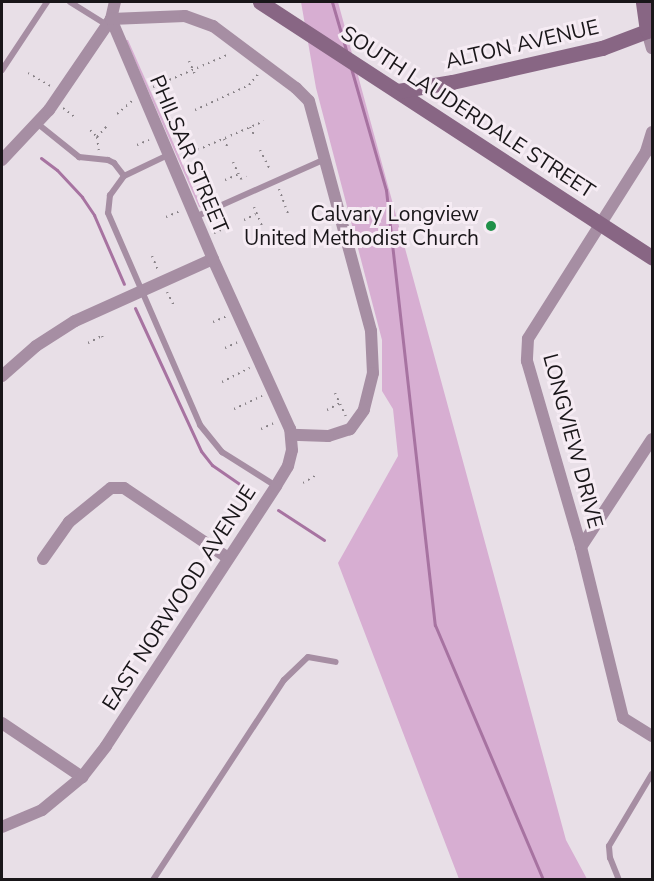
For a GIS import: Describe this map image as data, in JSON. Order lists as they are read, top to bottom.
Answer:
{
  "streets": {
    "street": [
      "ALTON AVENUE",
      "SOUTH LAUDERDALE STREET",
      "PHILSAR STREET",
      "LONGVIEW DRIVE",
      "EAST NORWOOD AVENUE"
    ]
  },
  "crossings": [
    ["ALTON AVENUE", "SOUTH LAUDERDALE STREET"],
    ["SOUTH LAUDERDALE STREET", "LONGVIEW DRIVE"],
    ["PHILSAR STREET", "EAST NORWOOD AVENUE"]
  ],
  "places": ["Calvary Longview United Methodist Church"]
}
